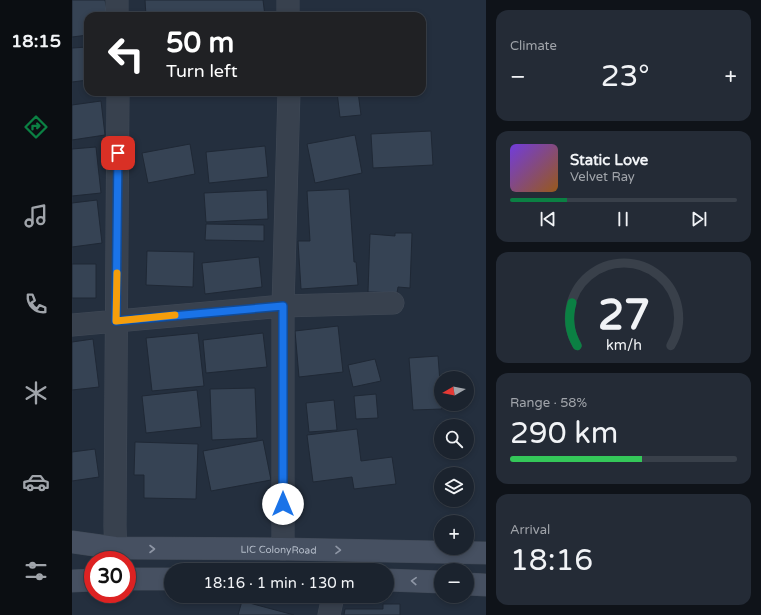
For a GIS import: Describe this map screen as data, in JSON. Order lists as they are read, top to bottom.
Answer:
{
  "streets": {
    "main road": ["LIC ColonyRoad"]
  },
  "one_way": ["LIC ColonyRoad"],
  "north": "left",
  "page": {
    "tabs": "18:15",
    "tile": [
      "Climate",
      ["Range · 58%", "290 km"],
      ["Arrival", "18:16"]
    ],
    "turn": ["50 m", "Turn left"],
    "heat": ["−", "23°", "+"],
    "song": ["Static Love", "Velvet Ray"],
    "map_buttons": ["+", "−"],
    "limit": "30",
    "trip": "18:16 · 1 min · 130 m",
    "gauge": ["27", "km/h"]
  }
}
